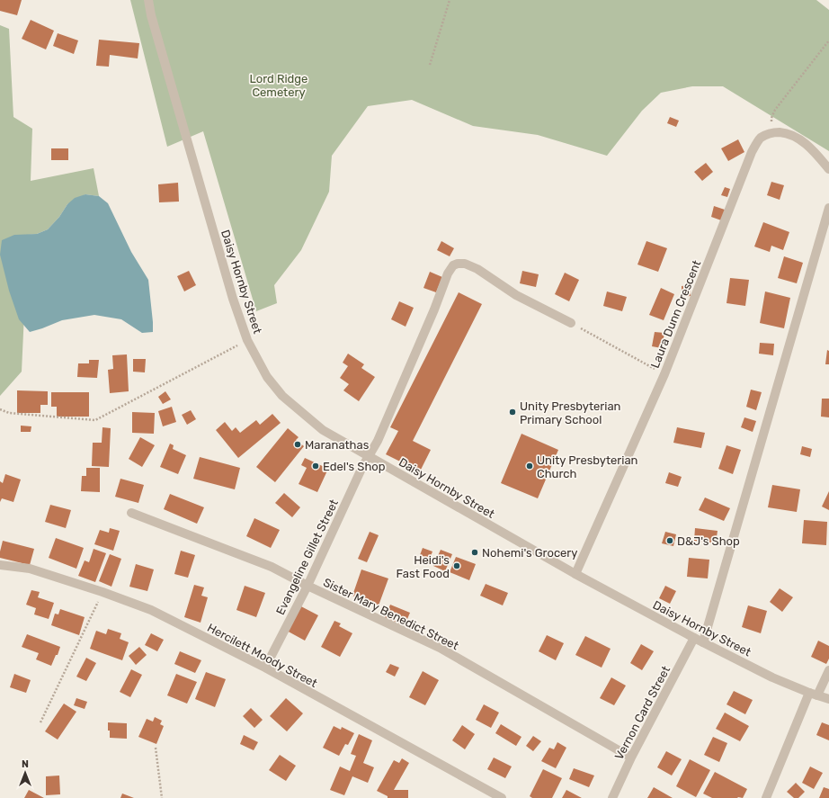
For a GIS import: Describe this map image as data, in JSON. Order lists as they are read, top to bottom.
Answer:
{
  "streets": {
    "street": [
      "Daisy Hornby Street",
      "Laura Dunn Crescent",
      "Evangeline Gillet Street",
      "Sister Mary Benedict Street",
      "Hercilett Moody Street",
      "Vernon Card Street"
    ]
  },
  "crossings": [
    ["Daisy Hornby Street", "Laura Dunn Crescent"],
    ["Daisy Hornby Street", "Evangeline Gillet Street"],
    ["Daisy Hornby Street", "Vernon Card Street"],
    ["Evangeline Gillet Street", "Sister Mary Benedict Street"],
    ["Evangeline Gillet Street", "Hercilett Moody Street"],
    ["Sister Mary Benedict Street", "Vernon Card Street"]
  ],
  "parks": ["Lord Ridge Cemetery"],
  "places": [
    "Unity Presbyterian Primary School",
    "Maranathas",
    "Edel's Shop",
    "Unity Presbyterian Church",
    "D&J's Shop",
    "Nohemi's Grocery",
    "Heidi's Fast Food"
  ],
  "north": "top"
}
